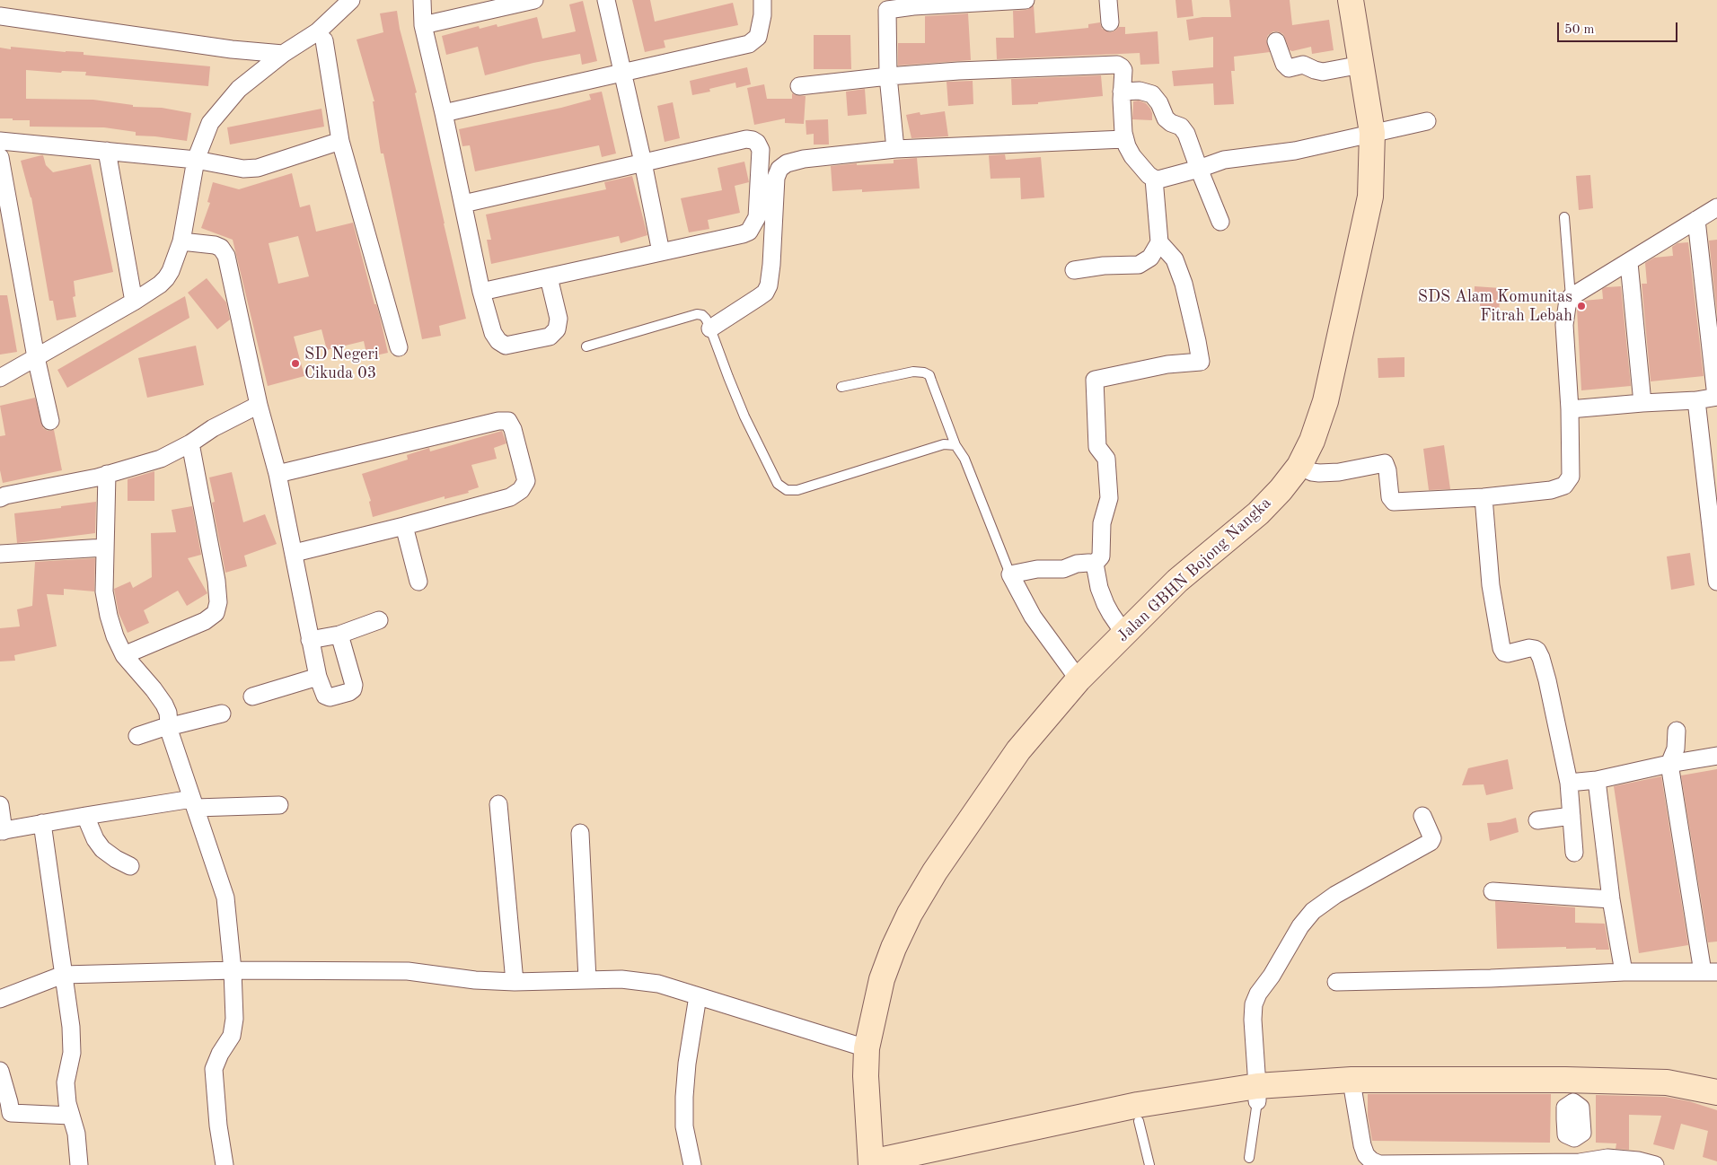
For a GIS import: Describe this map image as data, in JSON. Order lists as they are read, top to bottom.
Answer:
{
  "streets": {
    "street": ["Jalan GBHN Bojong Nangka"]
  },
  "places": ["SDS Alam Komunitas Fitrah Lebah", "SD Negeri Cikuda 03"],
  "scale_bar": "50 m"
}
